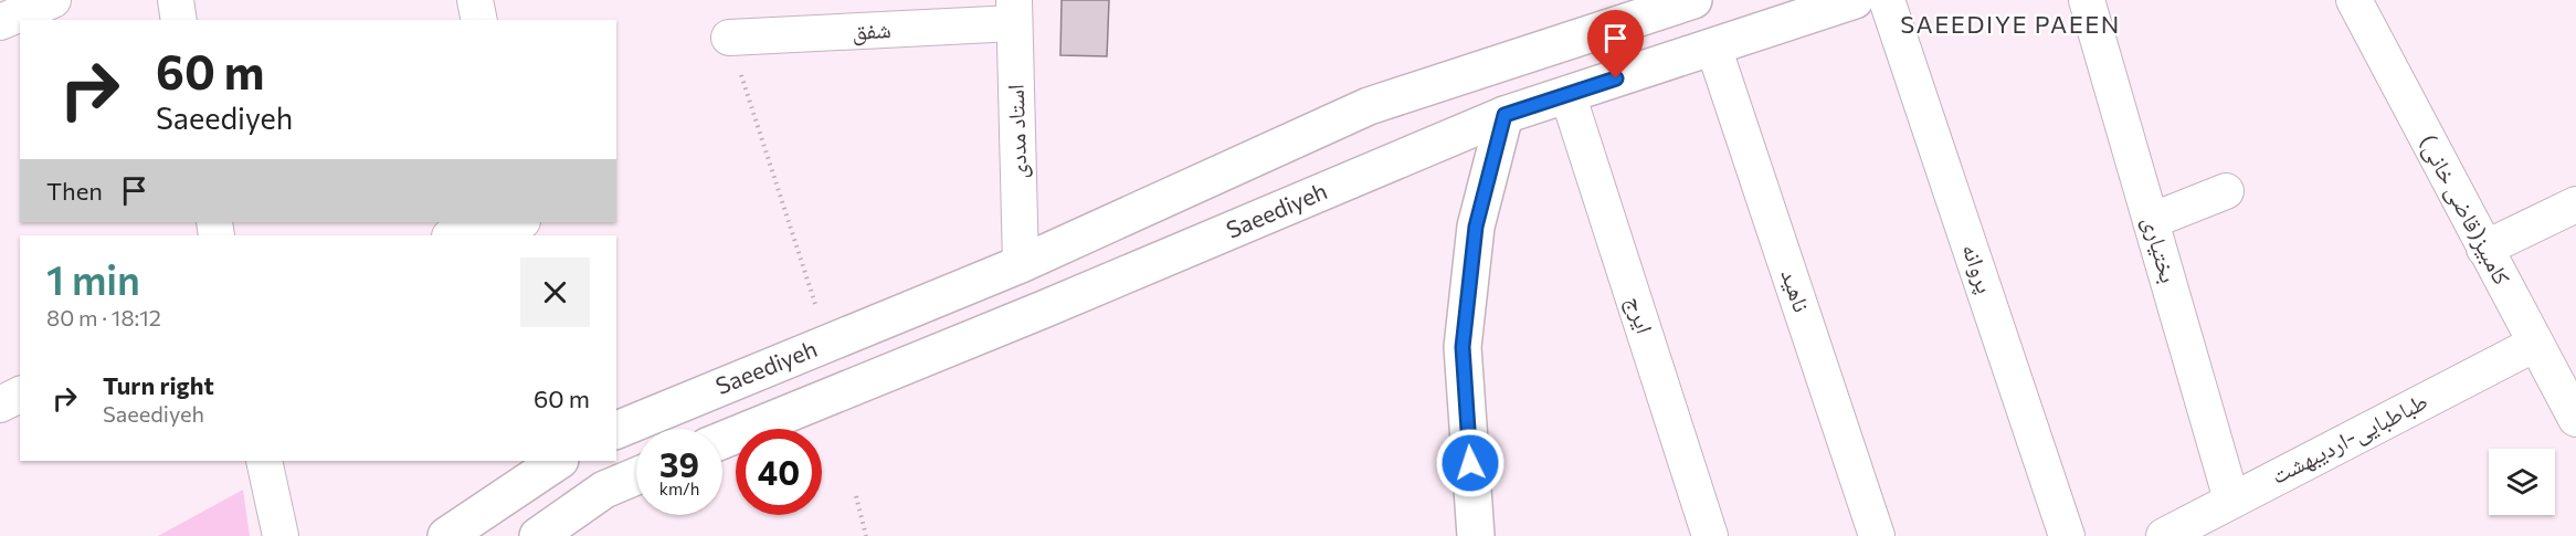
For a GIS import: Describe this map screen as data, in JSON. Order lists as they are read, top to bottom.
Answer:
{
  "streets": {
    "main road": ["Saeediyeh"],
    "street": [
      "شفق",
      "استاد مددی",
      "کامبیز(قاضی خانی)",
      "بختیاری",
      "پروانه",
      "ناهید",
      "ایرج",
      "طباطبایی-اردیبهشت"
    ]
  },
  "crossings": [
    ["شفق", "استاد مددی"],
    ["استاد مددی", "Saeediyeh"],
    ["کامبیز(قاضی خانی)", "طباطبایی-اردیبهشت"],
    ["Saeediyeh", "ناهید"],
    ["Saeediyeh", "ایرج"],
    ["بختیاری", "طباطبایی-اردیبهشت"]
  ],
  "districts": ["SAEEDIYE PAEEN"],
  "page": {
    "turn": ["60 m", "Saeediyeh"],
    "then": "Then",
    "heading": ["1 min", "80 m · 18:12"],
    "list": [
      {
        "name": "Turn right",
        "note": "Saeediyeh",
        "value": "60 m"
      }
    ],
    "speed": "39 km/h",
    "limit": "40"
  }
}
